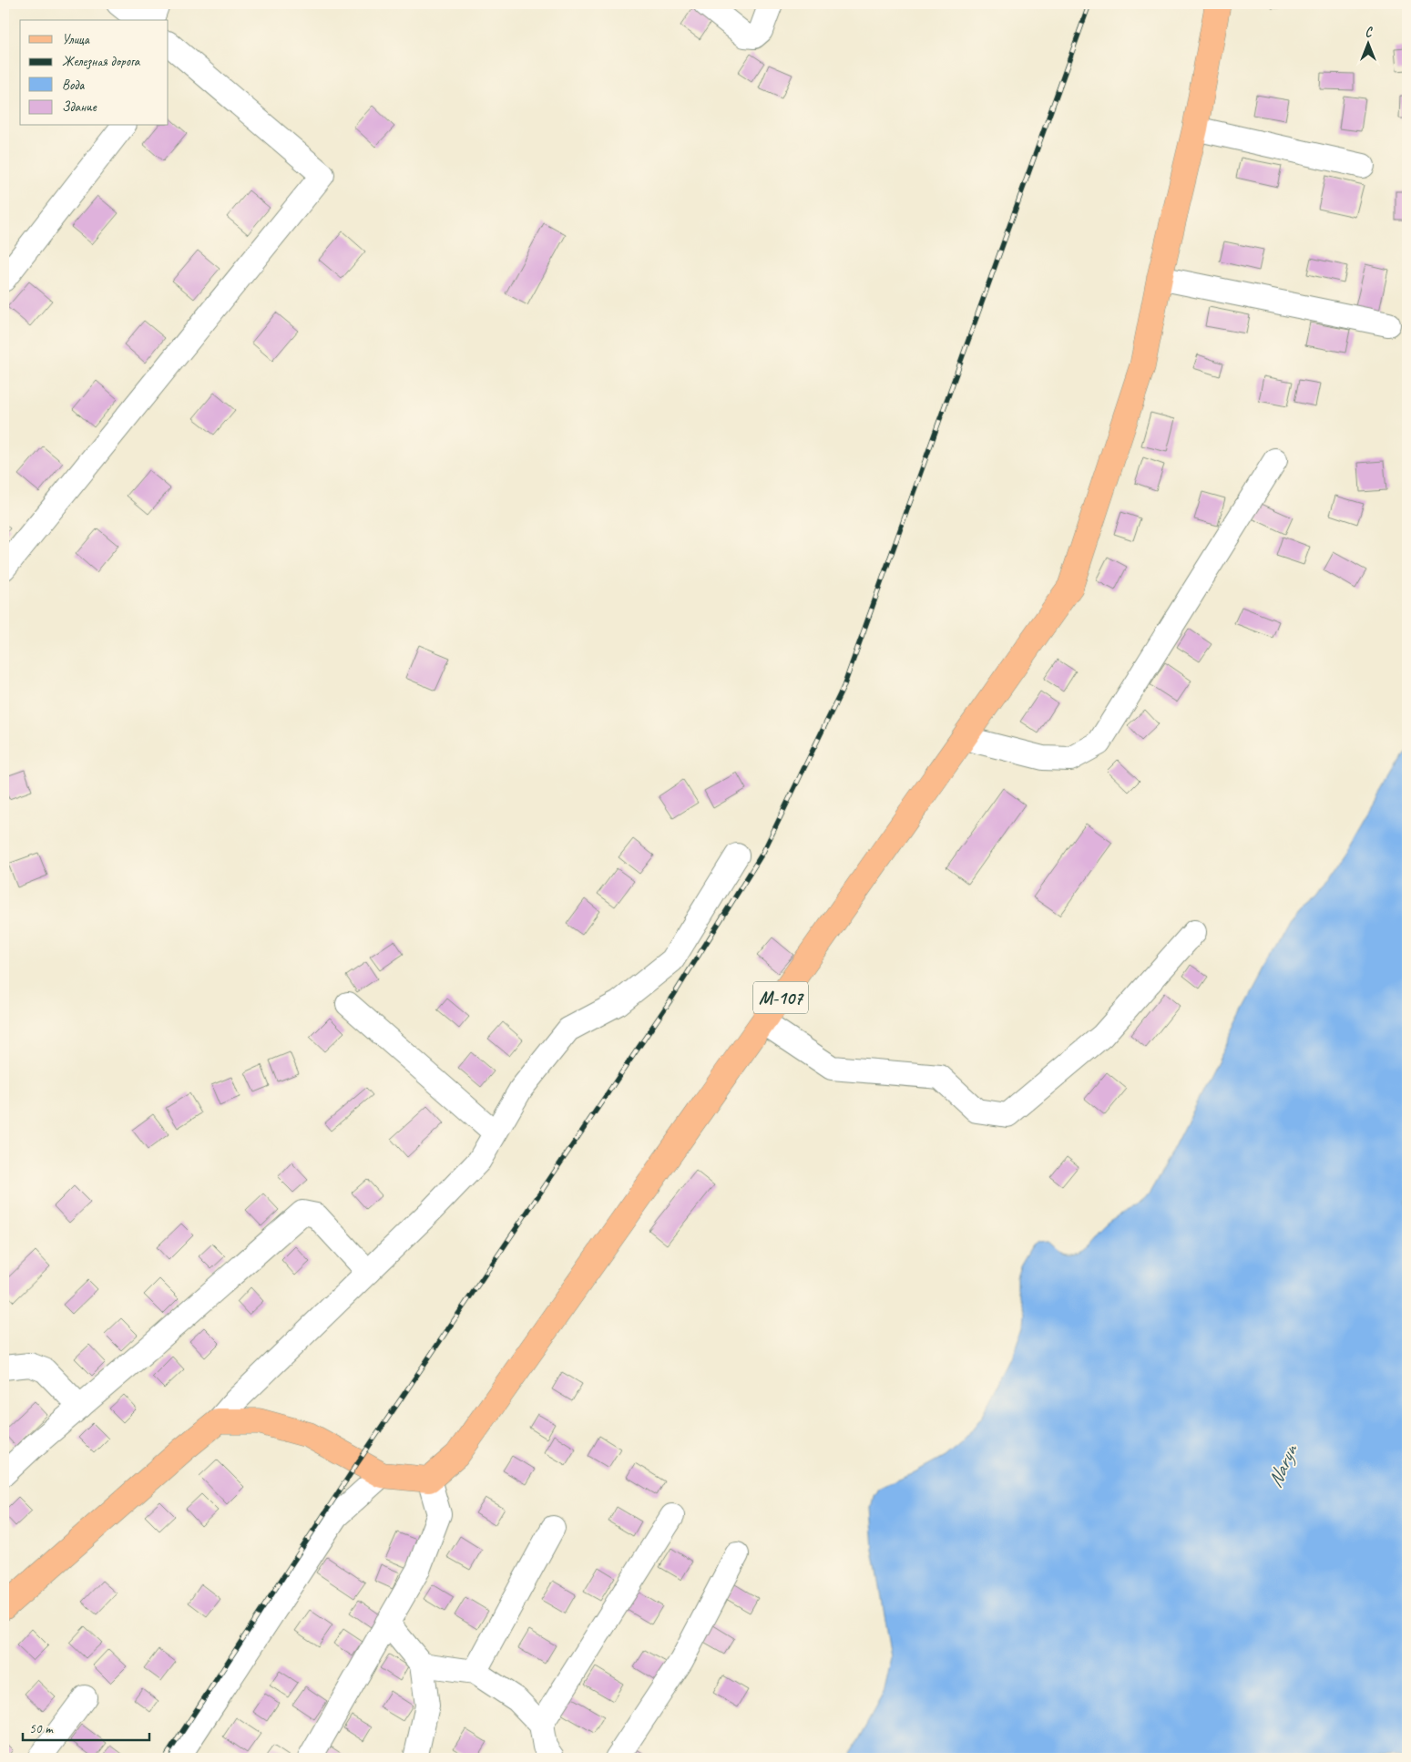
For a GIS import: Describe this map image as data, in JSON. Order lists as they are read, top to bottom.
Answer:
{
  "streets": {
    "main road": ["М-107"]
  },
  "water": ["Naryn"],
  "legend": [
    "Улица",
    "Железная дорога",
    "Вода",
    "Здание"
  ],
  "scale_bar": "50 m",
  "north": "top"
}
